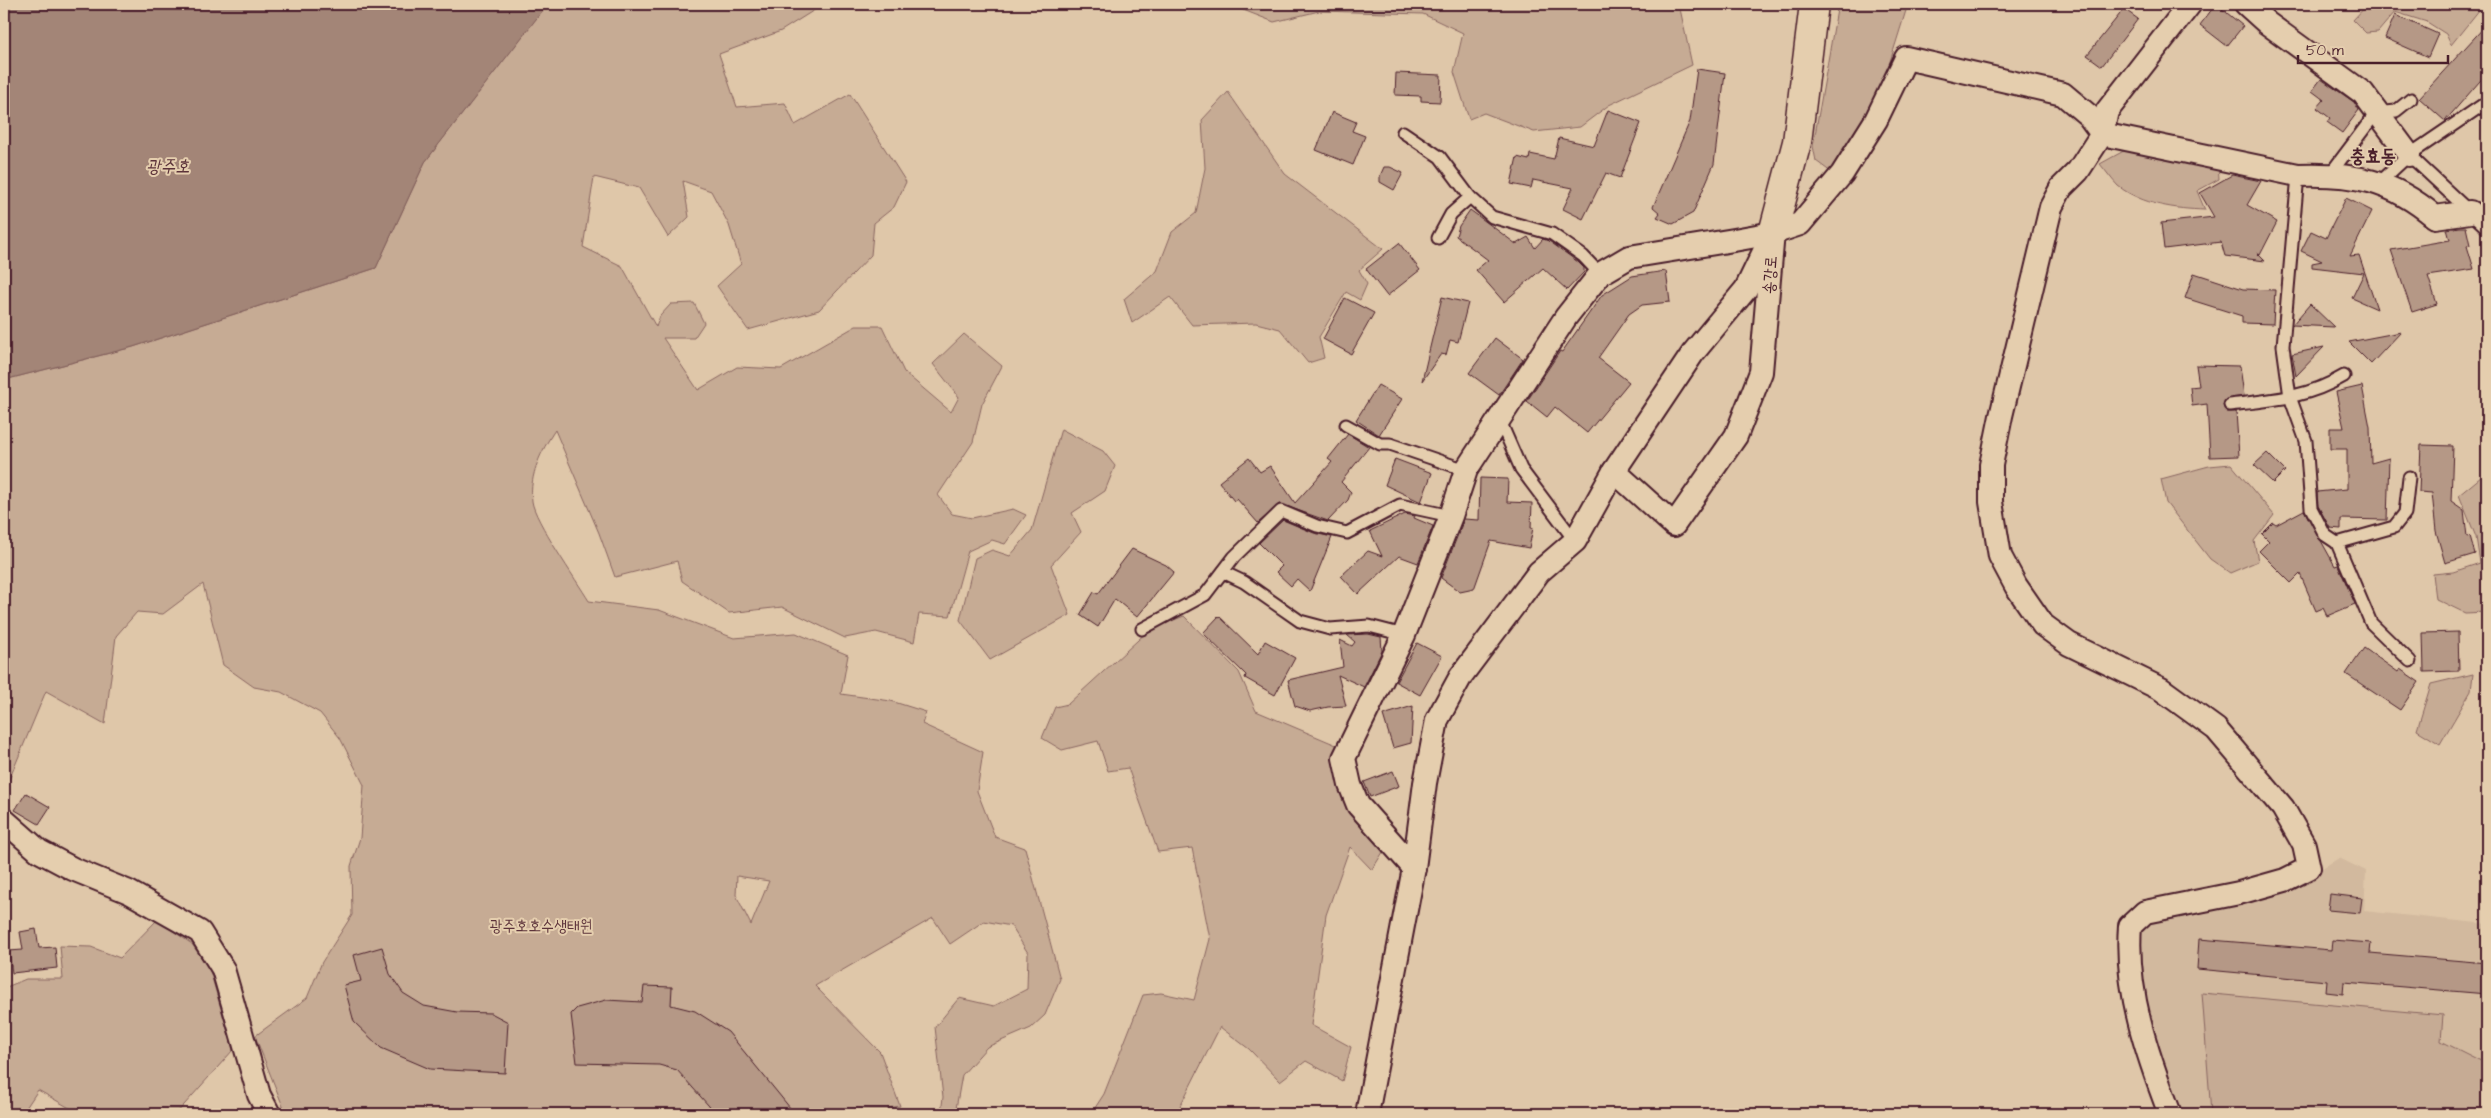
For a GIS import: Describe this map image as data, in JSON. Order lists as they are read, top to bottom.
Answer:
{
  "streets": {
    "main road": ["송강로"]
  },
  "districts": ["충효동"],
  "water": ["광주호"],
  "parks": ["광주호호수생태원"],
  "scale_bar": "50 m"
}
